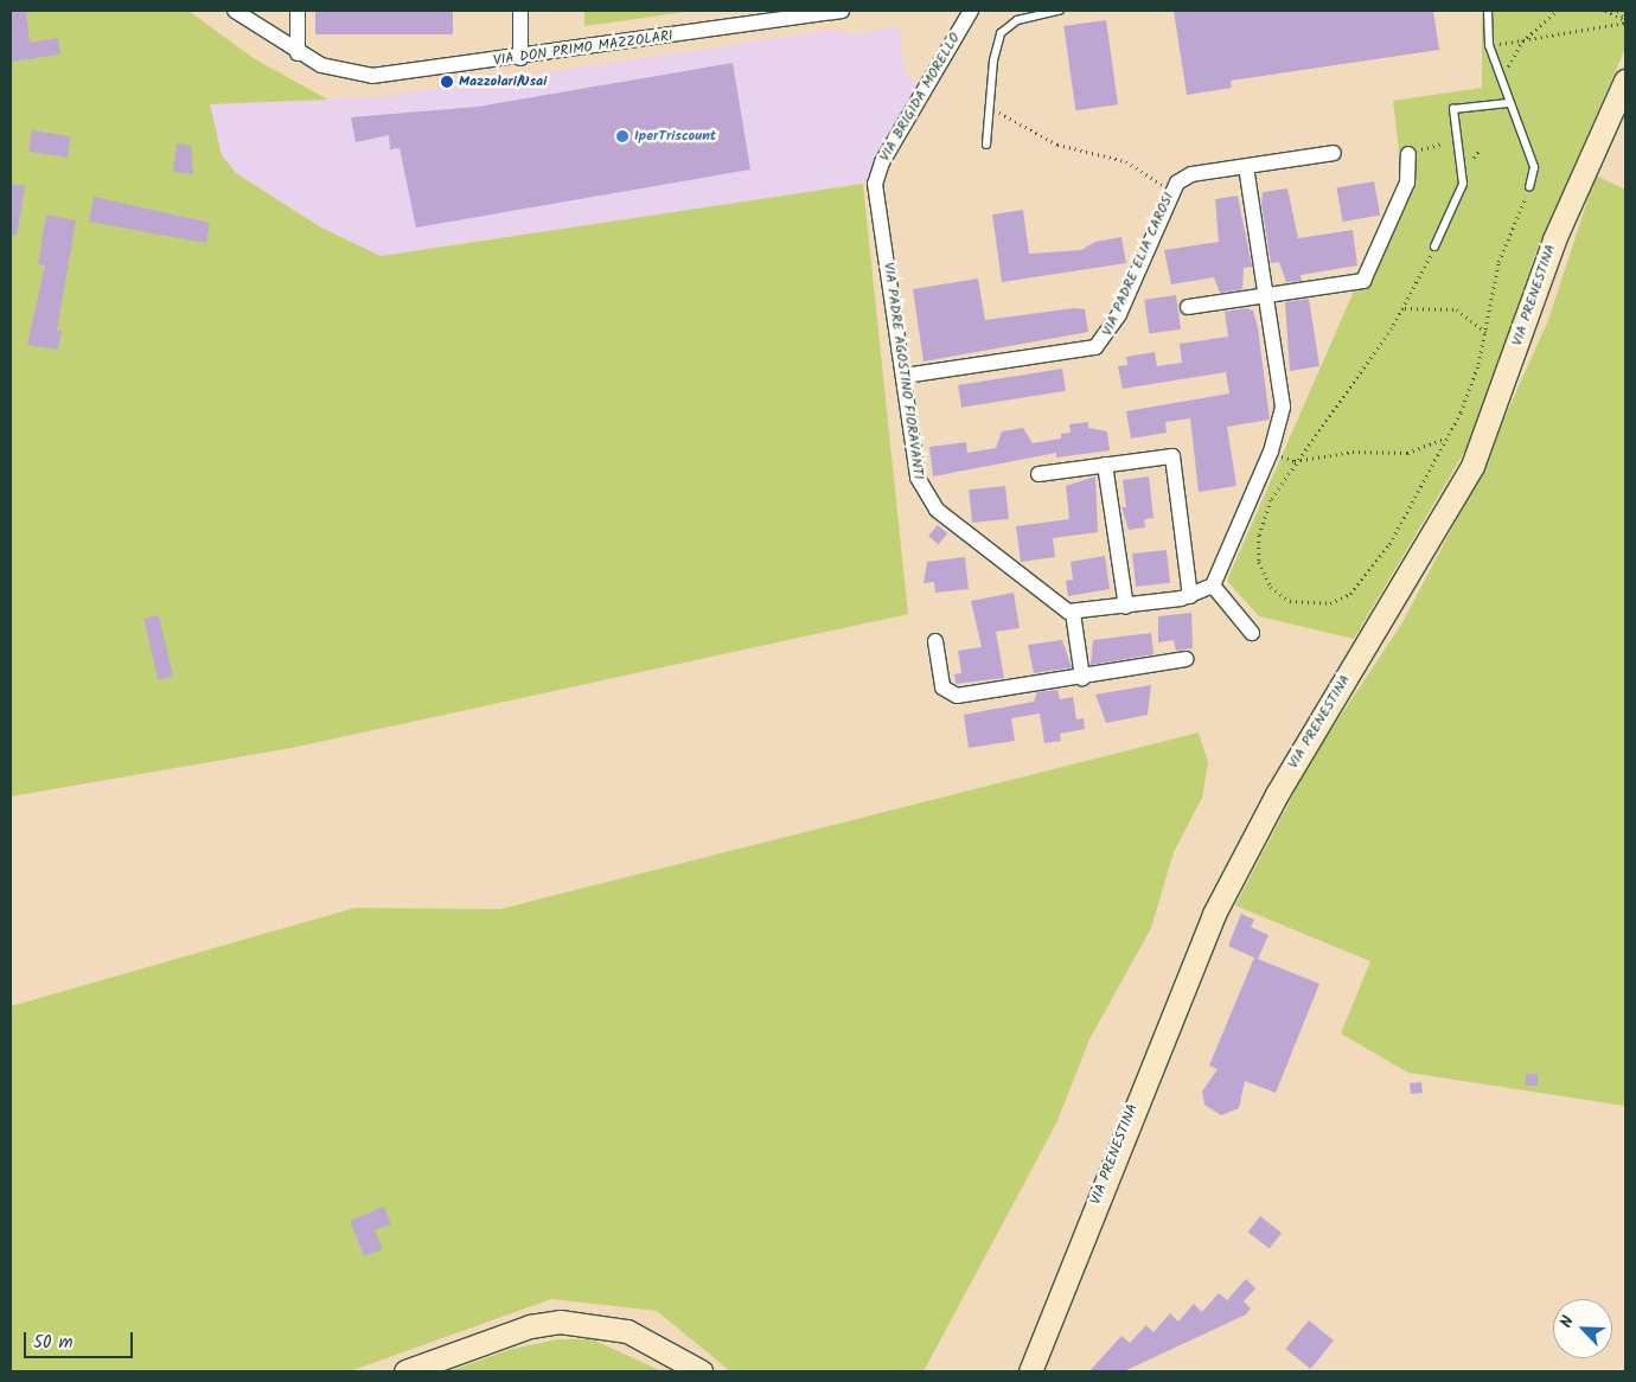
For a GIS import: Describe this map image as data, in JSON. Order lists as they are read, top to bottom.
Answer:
{
  "streets": {
    "main road": ["VIA PRENESTINA"],
    "street": [
      "VIA DON PRIMO MAZZOLARI",
      "VIA BRIGIDA MORELLO",
      "VIA PADRE ELIA CAROSI",
      "VIA PADRE AGOSTINO FIORAVANTI"
    ]
  },
  "crossings": [
    ["VIA BRIGIDA MORELLO", "VIA PADRE AGOSTINO FIORAVANTI"],
    ["VIA PADRE ELIA CAROSI", "VIA PADRE AGOSTINO FIORAVANTI"]
  ],
  "places": ["Mazzolari/Usai", "IperTriscount"],
  "scale_bar": "50 m",
  "north": "top left"
}
